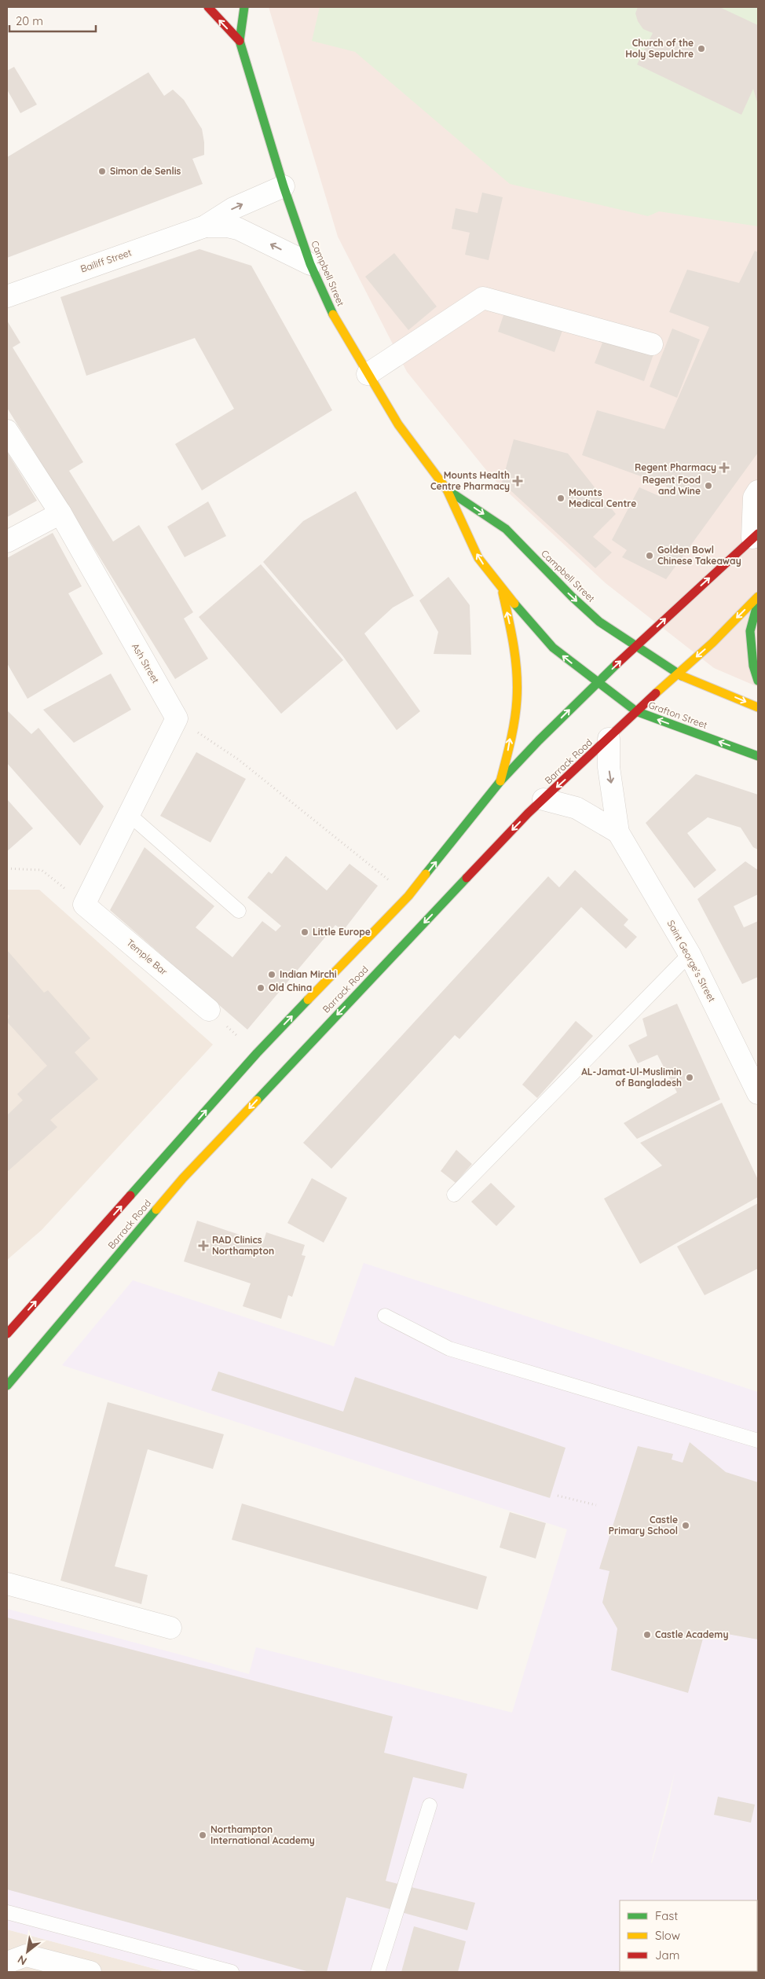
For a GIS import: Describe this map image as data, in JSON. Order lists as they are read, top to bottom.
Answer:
{
  "streets": {
    "main road": ["Campbell Street", "Grafton Street", "Barrack Road"],
    "street": [
      "Bailiff Street",
      "Ash Street",
      "Temple Bar",
      "Saint George's Street"
    ]
  },
  "crossings": [
    ["Bailiff Street", "Campbell Street"],
    ["Campbell Street", "Grafton Street"],
    ["Campbell Street", "Barrack Road"],
    ["Grafton Street", "Barrack Road"],
    ["Barrack Road", "Saint George's Street"]
  ],
  "places": {
    "other": [
      "Church of the Holy Sepulchre",
      "Simon de Senlis",
      "Regent Food and Wine",
      "Mounts Medical Centre",
      "Golden Bowl Chinese Takeaway",
      "Little Europe",
      "Indian Mirchi",
      "Old China",
      "AL-Jamat-Ul-Muslimin of Bangladesh",
      "Castle Primary School",
      "Castle Academy",
      "Northampton International Academy"
    ],
    "health": ["Regent Pharmacy", "Mounts Health Centre Pharmacy", "RAD Clinics Northampton"]
  },
  "legend": ["Fast", "Slow", "Jam"],
  "scale_bar": "20 m",
  "north": "bottom left"
}
